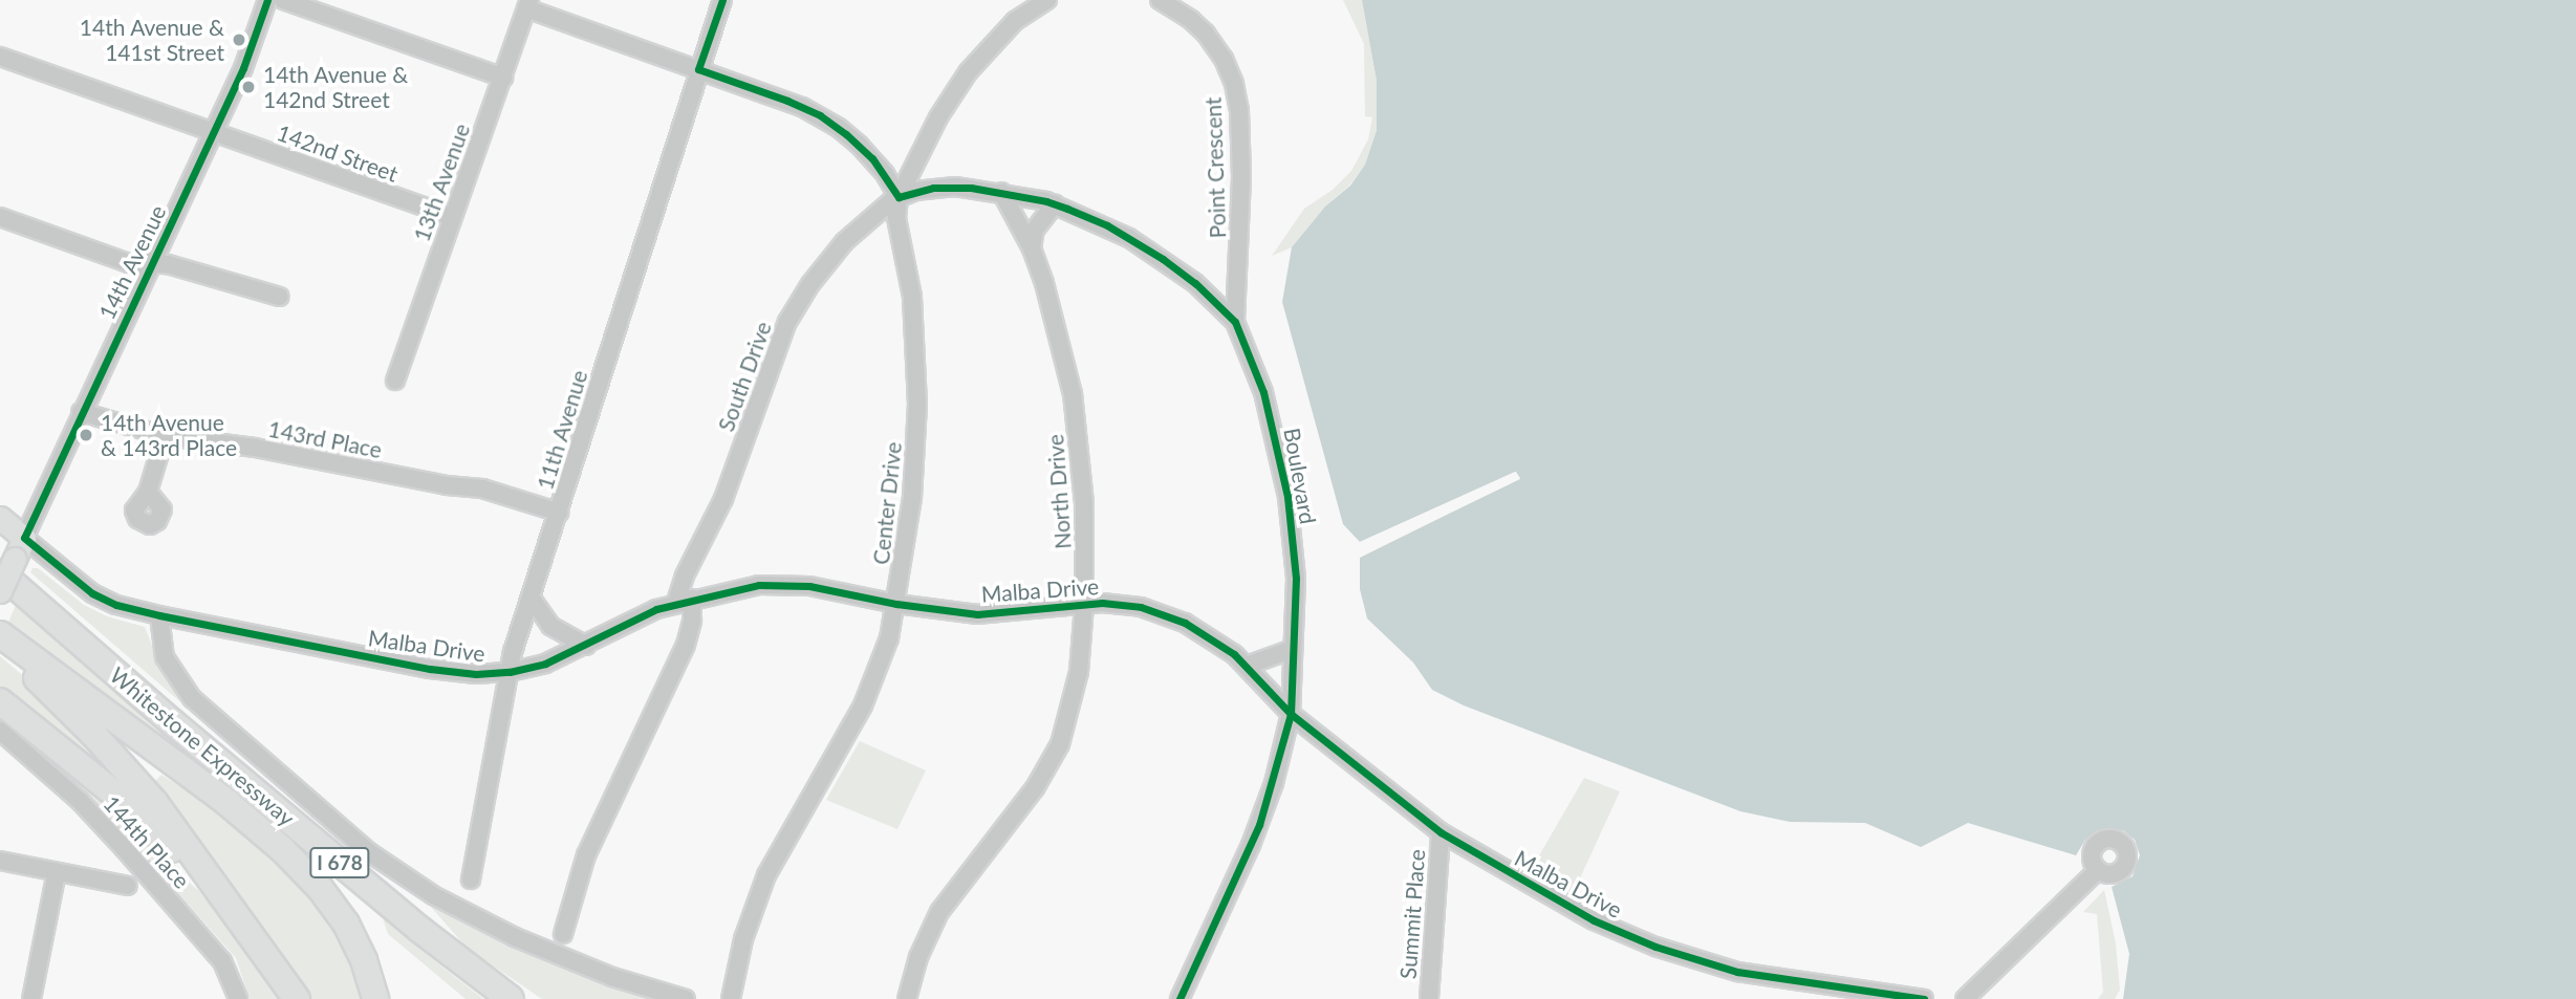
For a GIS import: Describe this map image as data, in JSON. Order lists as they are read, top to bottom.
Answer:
{
  "streets": {
    "highway": ["Whitestone Expressway", "I 678"],
    "main road": ["14th Avenue"],
    "street": [
      "142nd Street",
      "Point Crescent",
      "13th Avenue",
      "South Drive",
      "11th Avenue",
      "143rd Place",
      "Boulevard",
      "North Drive",
      "Center Drive",
      "Malba Drive",
      "144th Place",
      "Summit Place"
    ]
  },
  "crossings": [
    ["142nd Street", "13th Avenue"],
    ["142nd Street", "14th Avenue"],
    ["Point Crescent", "Boulevard"],
    ["14th Avenue", "143rd Place"],
    ["14th Avenue", "Malba Drive"],
    ["14th Avenue", "Whitestone Expressway"],
    ["South Drive", "Boulevard"],
    ["South Drive", "Center Drive"],
    ["South Drive", "Malba Drive"],
    ["11th Avenue", "143rd Place"],
    ["11th Avenue", "Malba Drive"],
    ["Boulevard", "North Drive"],
    ["Boulevard", "Center Drive"],
    ["Boulevard", "Malba Drive"],
    ["North Drive", "Malba Drive"],
    ["Center Drive", "Malba Drive"],
    ["Malba Drive", "Summit Place"]
  ],
  "places": ["14th Avenue & 141st Street", "14th Avenue & 142nd Street", "14th Avenue & 143rd Place"]
}
